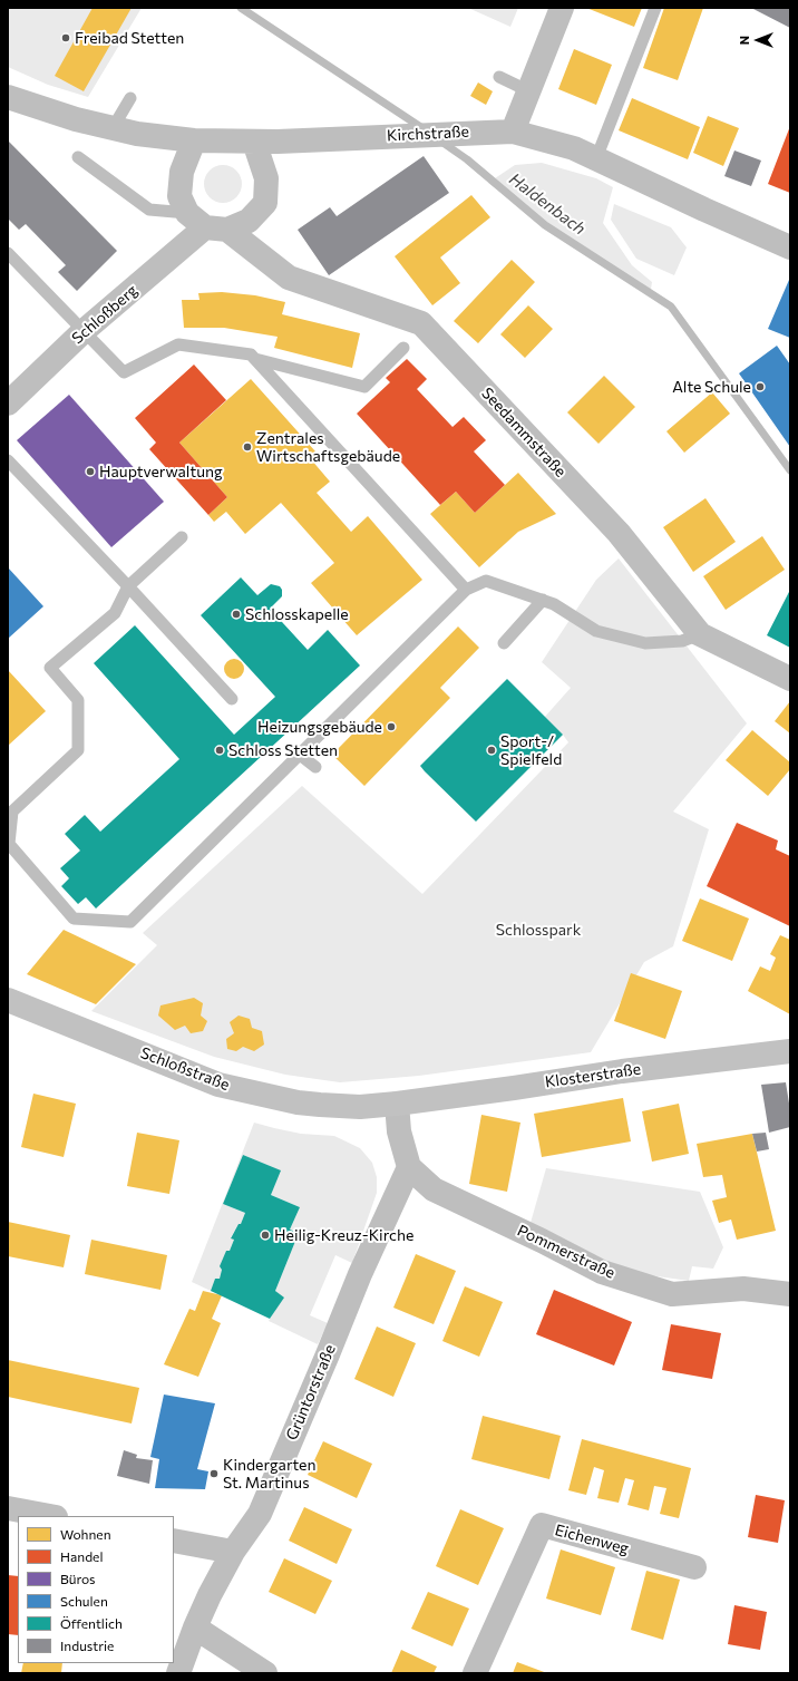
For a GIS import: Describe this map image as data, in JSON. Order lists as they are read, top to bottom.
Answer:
{
  "streets": {
    "main road": ["Schloßstraße", "Klosterstraße"],
    "street": [
      "Kirchstraße",
      "Schloßberg",
      "Seedammstraße",
      "Pommerstraße",
      "Grüntorstraße",
      "Eichenweg"
    ]
  },
  "crossings": [
    ["Kirchstraße", "Schloßberg"],
    ["Kirchstraße", "Seedammstraße"],
    ["Schloßberg", "Seedammstraße"],
    ["Schloßstraße", "Klosterstraße"],
    ["Pommerstraße", "Grüntorstraße"]
  ],
  "water": ["Haldenbach"],
  "parks": ["Schlosspark"],
  "places": [
    "Freibad Stetten",
    "Alte Schule",
    "Zentrales Wirtschaftsgebäude",
    "Hauptverwaltung",
    "Schlosskapelle",
    "Heizungsgebäude",
    "Schloss Stetten",
    "Sport-/ Spielfeld",
    "Heilig-Kreuz-Kirche",
    "Kindergarten St. Martinus"
  ],
  "legend": [
    "Wohnen",
    "Handel",
    "Büros",
    "Schulen",
    "Öffentlich",
    "Industrie"
  ],
  "north": "left"
}
